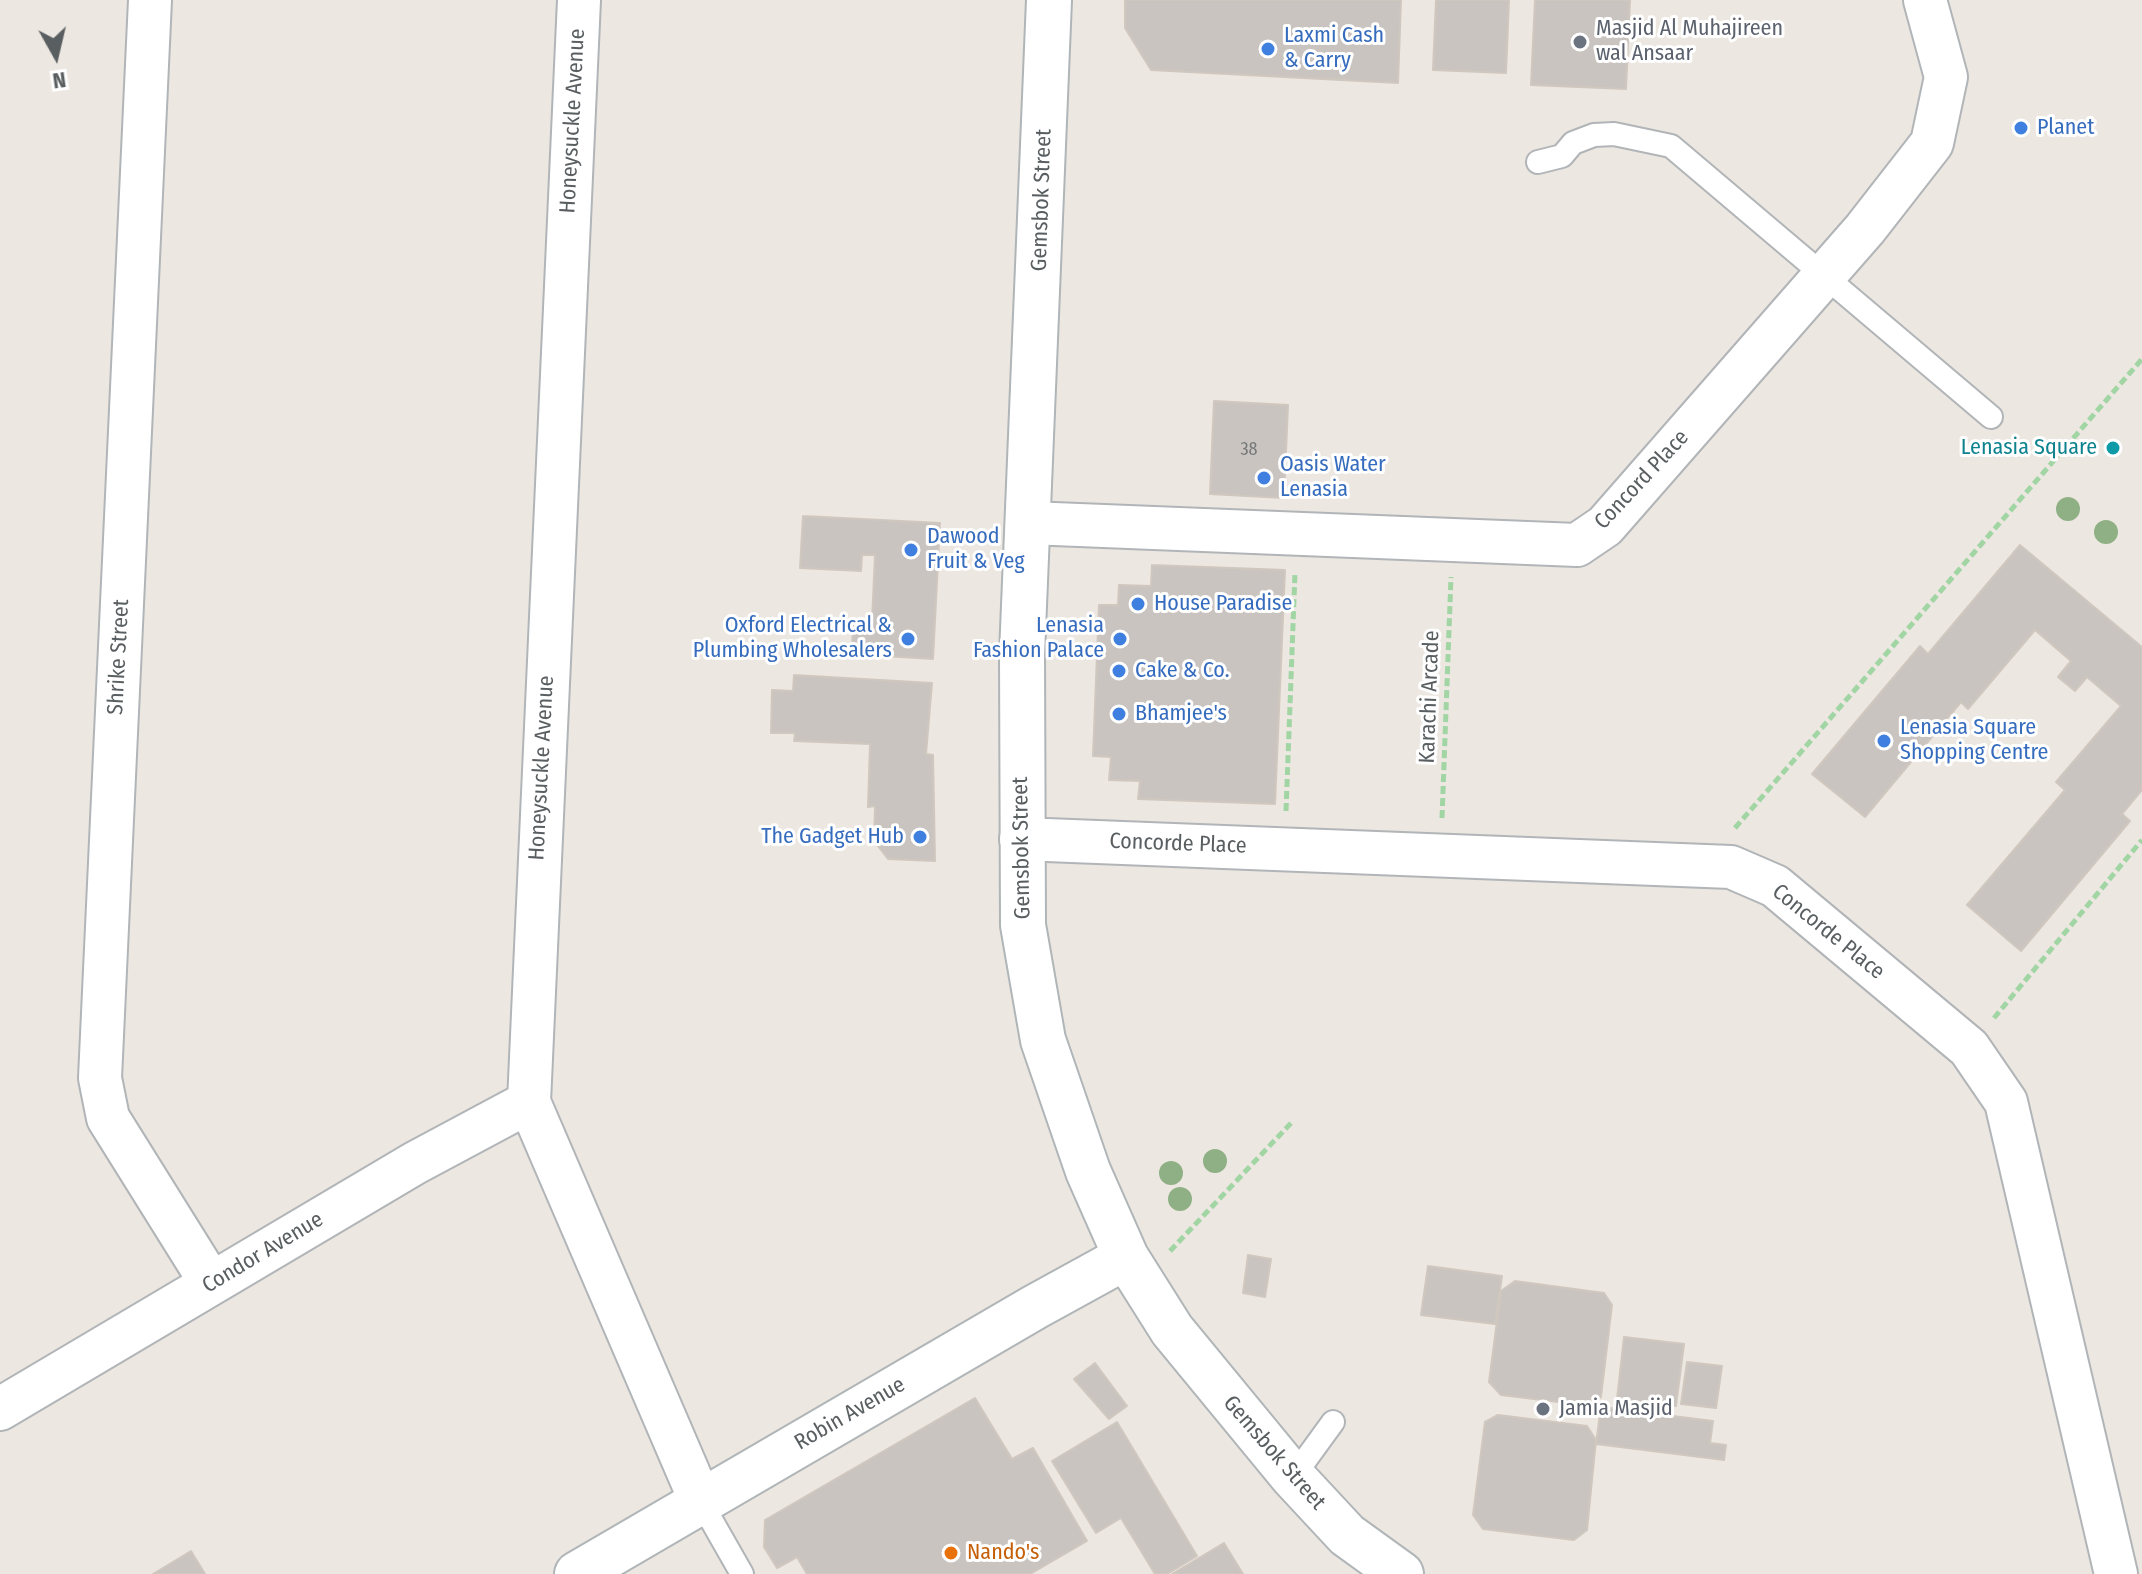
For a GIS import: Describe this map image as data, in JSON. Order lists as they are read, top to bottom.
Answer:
{
  "streets": {
    "street": [
      "Honeysuckle Avenue",
      "Gemsbok Street",
      "Concord Place",
      "Shrike Street",
      "Concorde Place",
      "Condor Avenue",
      "Robin Avenue"
    ],
    "path": ["Karachi Arcade"]
  },
  "crossings": [
    ["Honeysuckle Avenue", "Condor Avenue"],
    ["Honeysuckle Avenue", "Robin Avenue"],
    ["Gemsbok Street", "Concord Place"],
    ["Gemsbok Street", "Concorde Place"],
    ["Gemsbok Street", "Robin Avenue"],
    ["Concord Place", "Karachi Arcade"],
    ["Shrike Street", "Condor Avenue"],
    ["Karachi Arcade", "Concorde Place"]
  ],
  "places": [
    "Masjid Al Muhajireen wal Ansaar",
    "Laxmi Cash & Carry",
    "Planet",
    "Lenasia Square",
    "Oasis Water Lenasia",
    "Dawood Fruit & Veg",
    "House Paradise",
    "Oxford Electrical & Plumbing Wholesalers",
    "Lenasia Fashion Palace",
    "Cake & Co.",
    "Bhamjee's",
    "Lenasia Square Shopping Centre",
    "The Gadget Hub",
    "Jamia Masjid",
    "Nando's"
  ],
  "house_numbers": ["38"],
  "north": "bottom"
}
